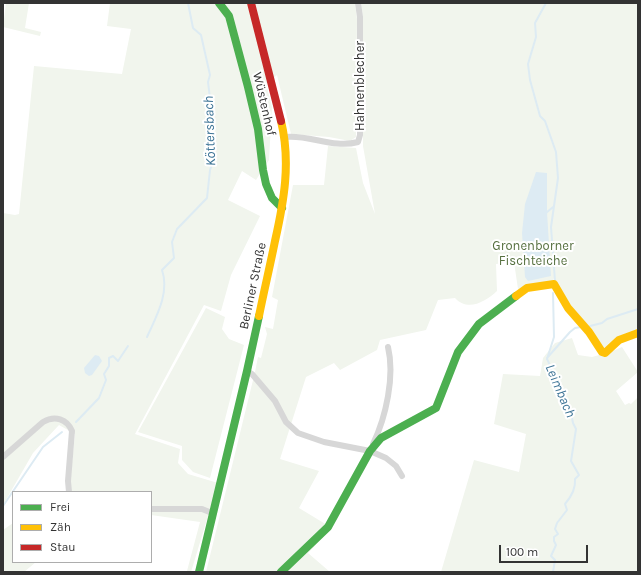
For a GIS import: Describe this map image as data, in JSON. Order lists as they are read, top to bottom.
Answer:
{
  "streets": {
    "street": ["Hahnenblecher", "Wüstenhof", "Berliner Straße"]
  },
  "crossings": [
    ["Hahnenblecher", "Berliner Straße"],
    ["Wüstenhof", "Berliner Straße"]
  ],
  "water": ["Köttersbach", "Leimbach"],
  "parks": ["Gronenborner Fischteiche"],
  "legend": ["Frei", "Zäh", "Stau"],
  "scale_bar": "100 m"
}
